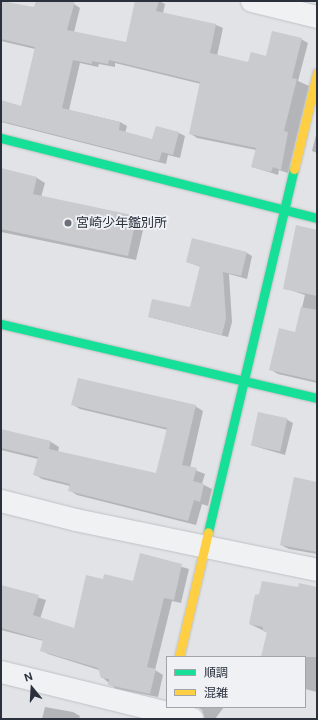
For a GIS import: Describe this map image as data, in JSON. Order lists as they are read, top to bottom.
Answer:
{
  "places": ["宮崎少年鑑別所"],
  "legend": ["順調", "混雑"],
  "north": "top"
}
